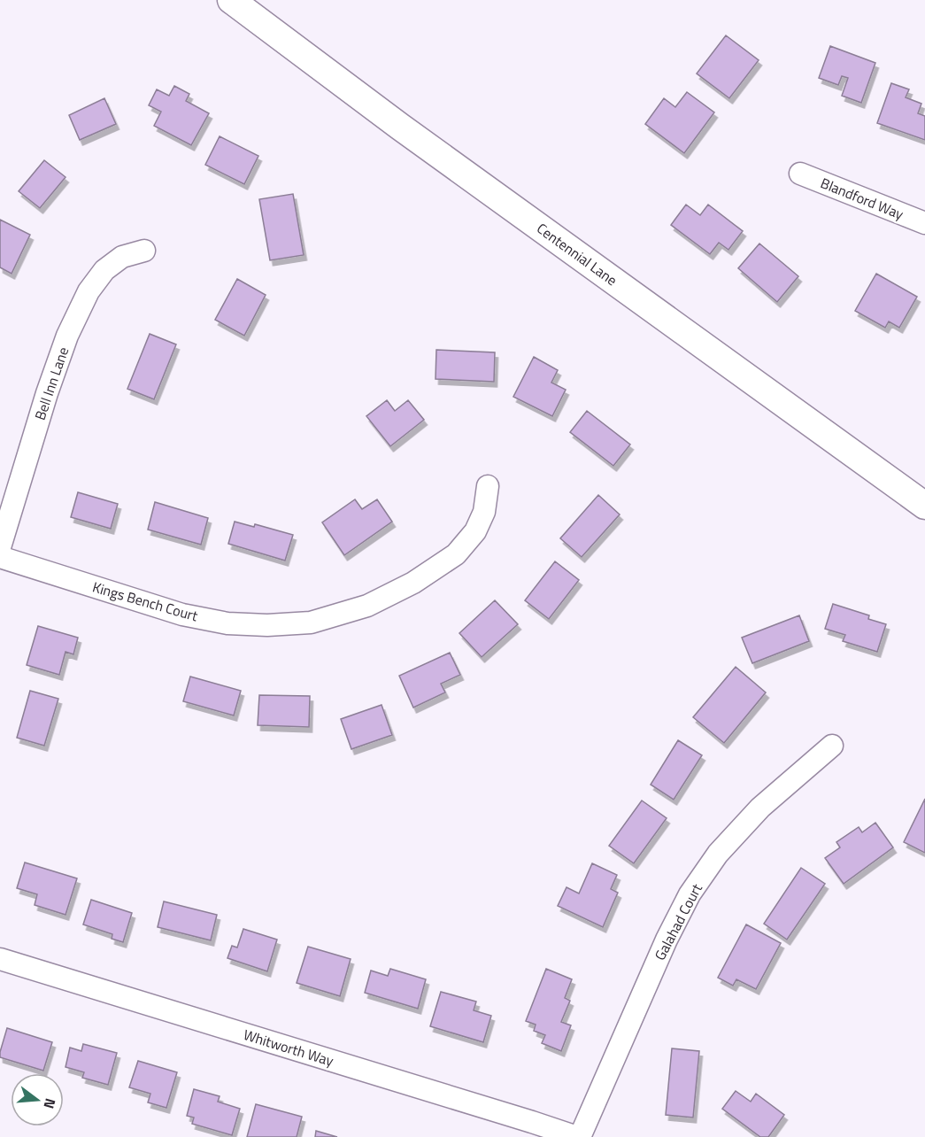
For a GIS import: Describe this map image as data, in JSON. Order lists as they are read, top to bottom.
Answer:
{
  "streets": {
    "street": [
      "Blandford Way",
      "Centennial Lane",
      "Bell Inn Lane",
      "Kings Bench Court",
      "Galahad Court",
      "Whitworth Way"
    ]
  },
  "crossings": [
    ["Galahad Court", "Whitworth Way"]
  ],
  "north": "right"
}
